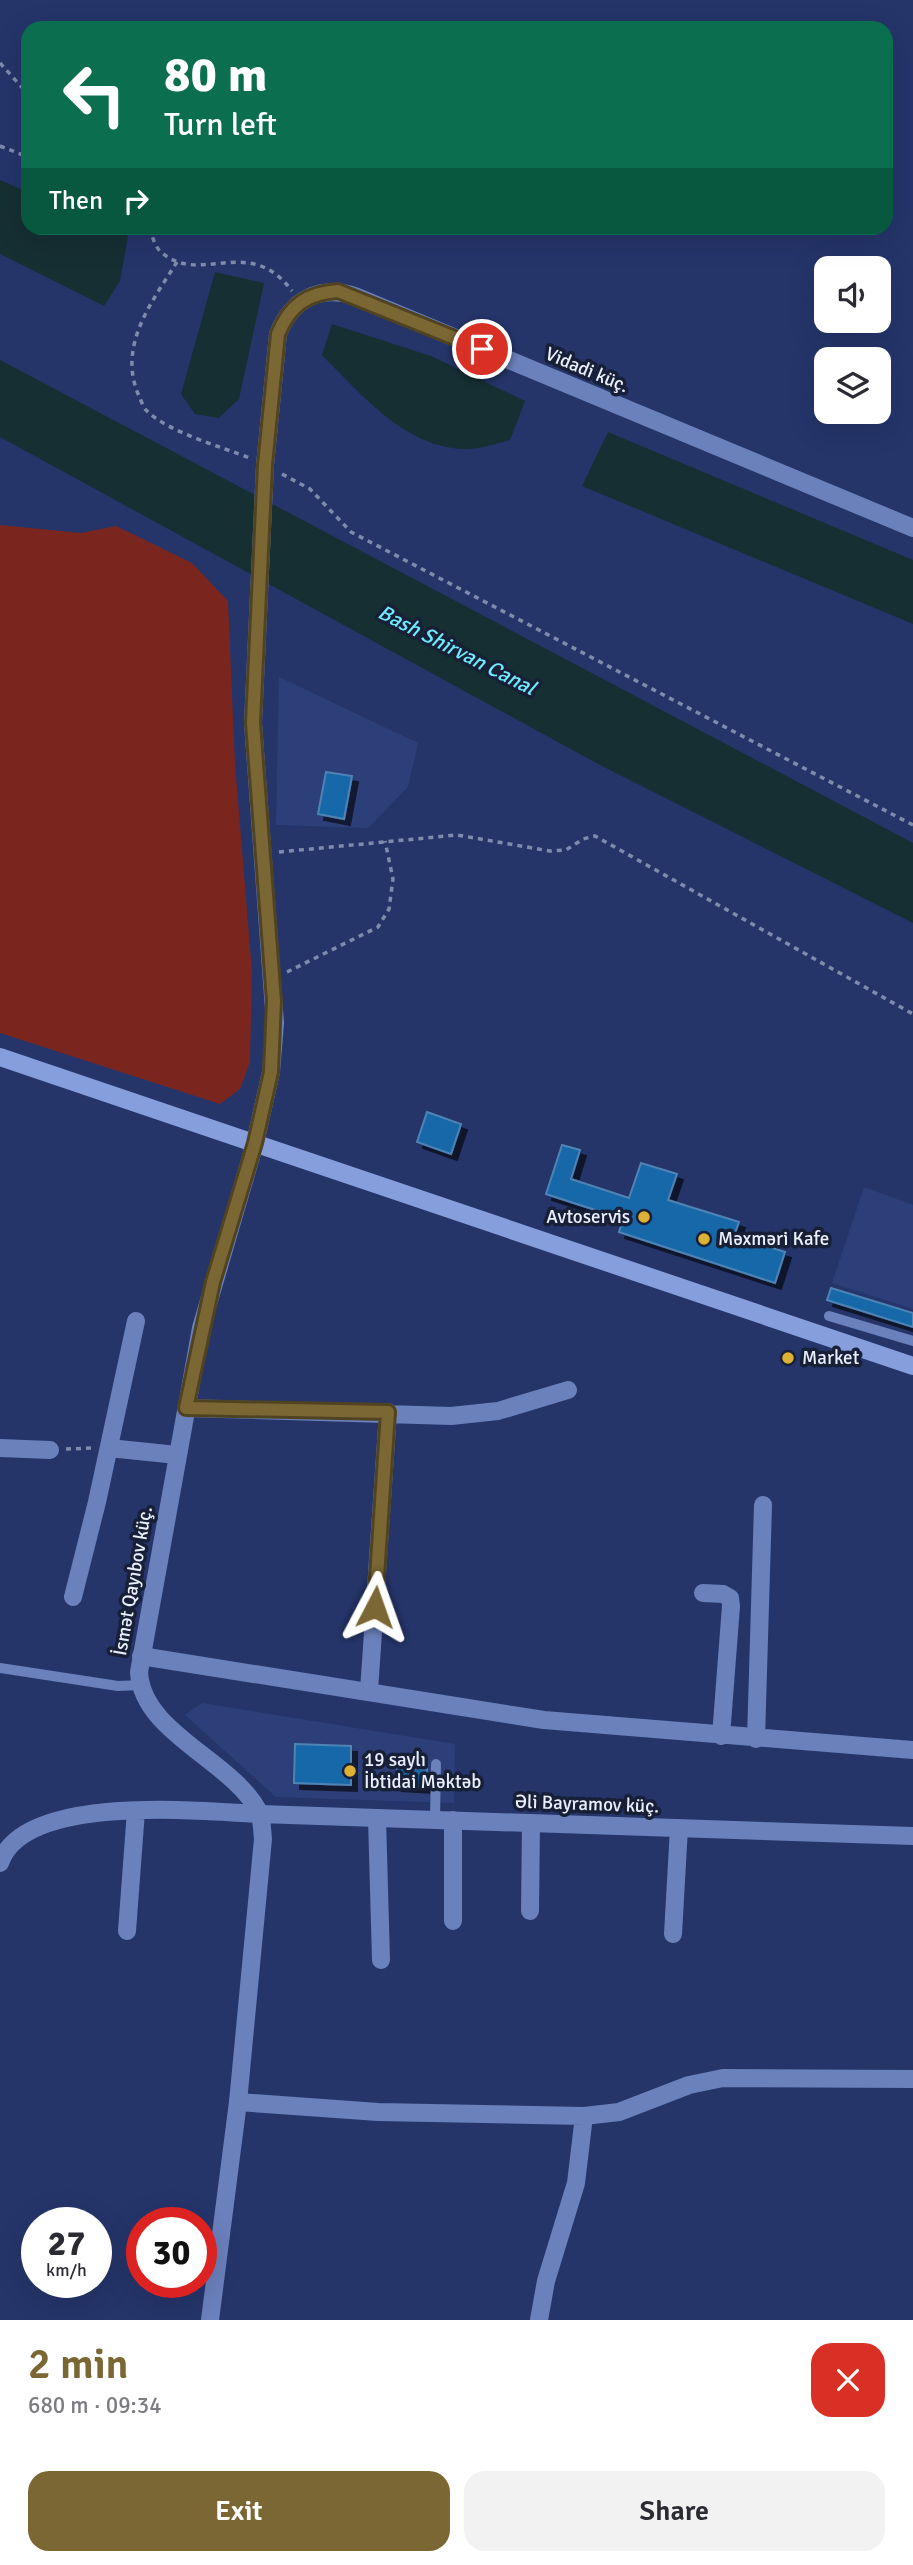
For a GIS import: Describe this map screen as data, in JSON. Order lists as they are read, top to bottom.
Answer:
{
  "streets": {
    "street": ["Vidadi küç.", "İsmət Qayıbov küç.", "Əli Bayramov küç."]
  },
  "water": ["Bash Shirvan Canal"],
  "places": [
    "Avtoservis",
    "Məxməri Kafe",
    "Market",
    "19 saylı İbtidai Məktəb"
  ],
  "page": {
    "turn": ["80 m", "Turn left"],
    "then": "Then",
    "speed": "27 km/h",
    "limit": "30",
    "heading": ["2 min", "680 m · 09:34"],
    "buttons": ["Exit", "Share"]
  }
}
